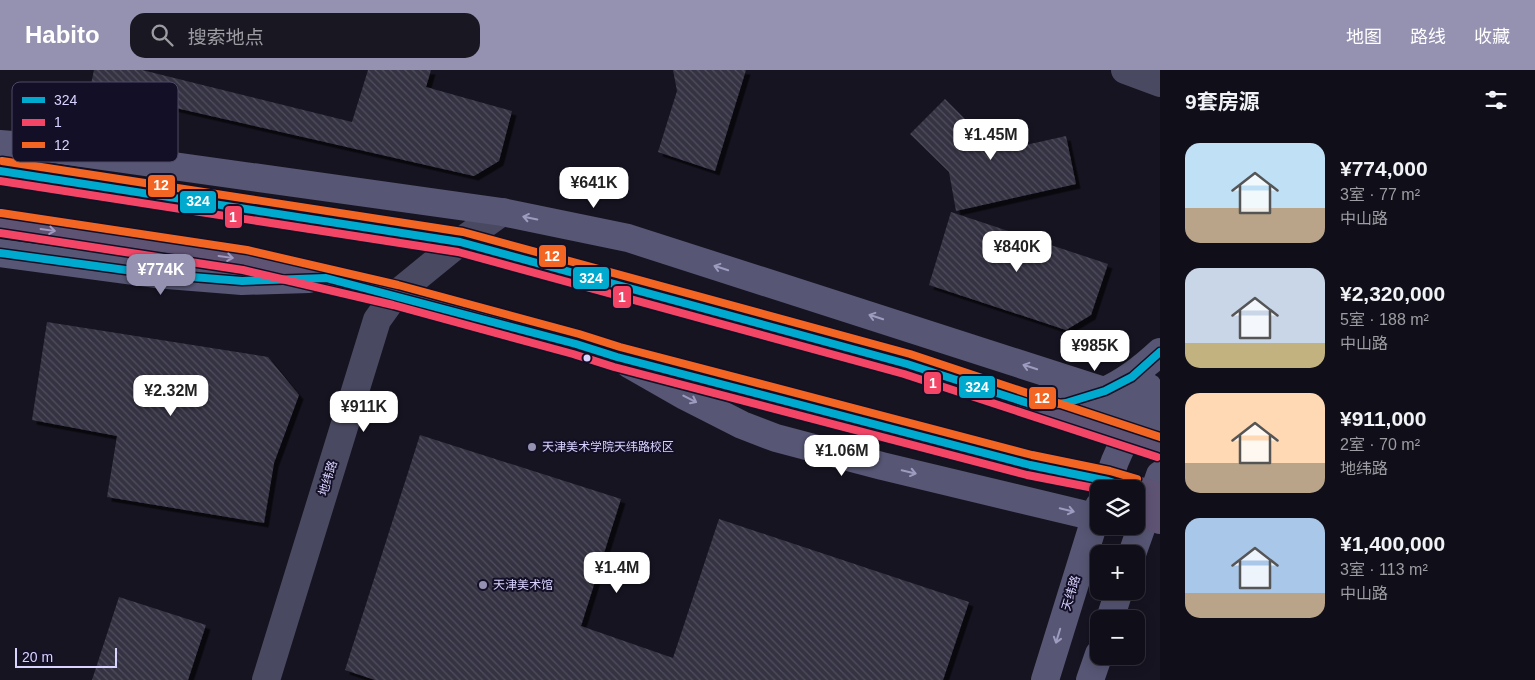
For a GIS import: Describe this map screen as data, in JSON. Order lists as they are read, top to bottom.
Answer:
{
  "streets": {
    "main road": ["天纬路"],
    "street": ["地纬路"]
  },
  "one_way": ["天纬路"],
  "places": ["天津美术学院天纬路校区", "天津美术馆"],
  "lines": ["transit line 12", "transit line 324", "transit line 1"],
  "legend": ["324", "1", "12"],
  "scale_bar": "20 m",
  "page": {
    "header": "Habito",
    "search": "搜索地点",
    "nav": ["地图", "路线", "收藏"],
    "heading": "9套房源",
    "price": [
      "¥1.45M",
      "¥641K",
      "¥840K",
      "¥774K",
      "¥985K",
      "¥2.32M",
      "¥911K",
      "¥1.06M",
      "¥1.4M"
    ],
    "list": [
      {
        "name": "¥774,000",
        "note": "3室 · 77 m² · 中山路"
      },
      {
        "name": "¥2,320,000",
        "note": "5室 · 188 m² · 中山路"
      },
      {
        "name": "¥911,000",
        "note": "2室 · 70 m² · 地纬路"
      },
      {
        "name": "¥1,400,000",
        "note": "3室 · 113 m² · 中山路"
      }
    ],
    "map_buttons": ["+", "−"],
    "scale": "20 m"
  }
}
